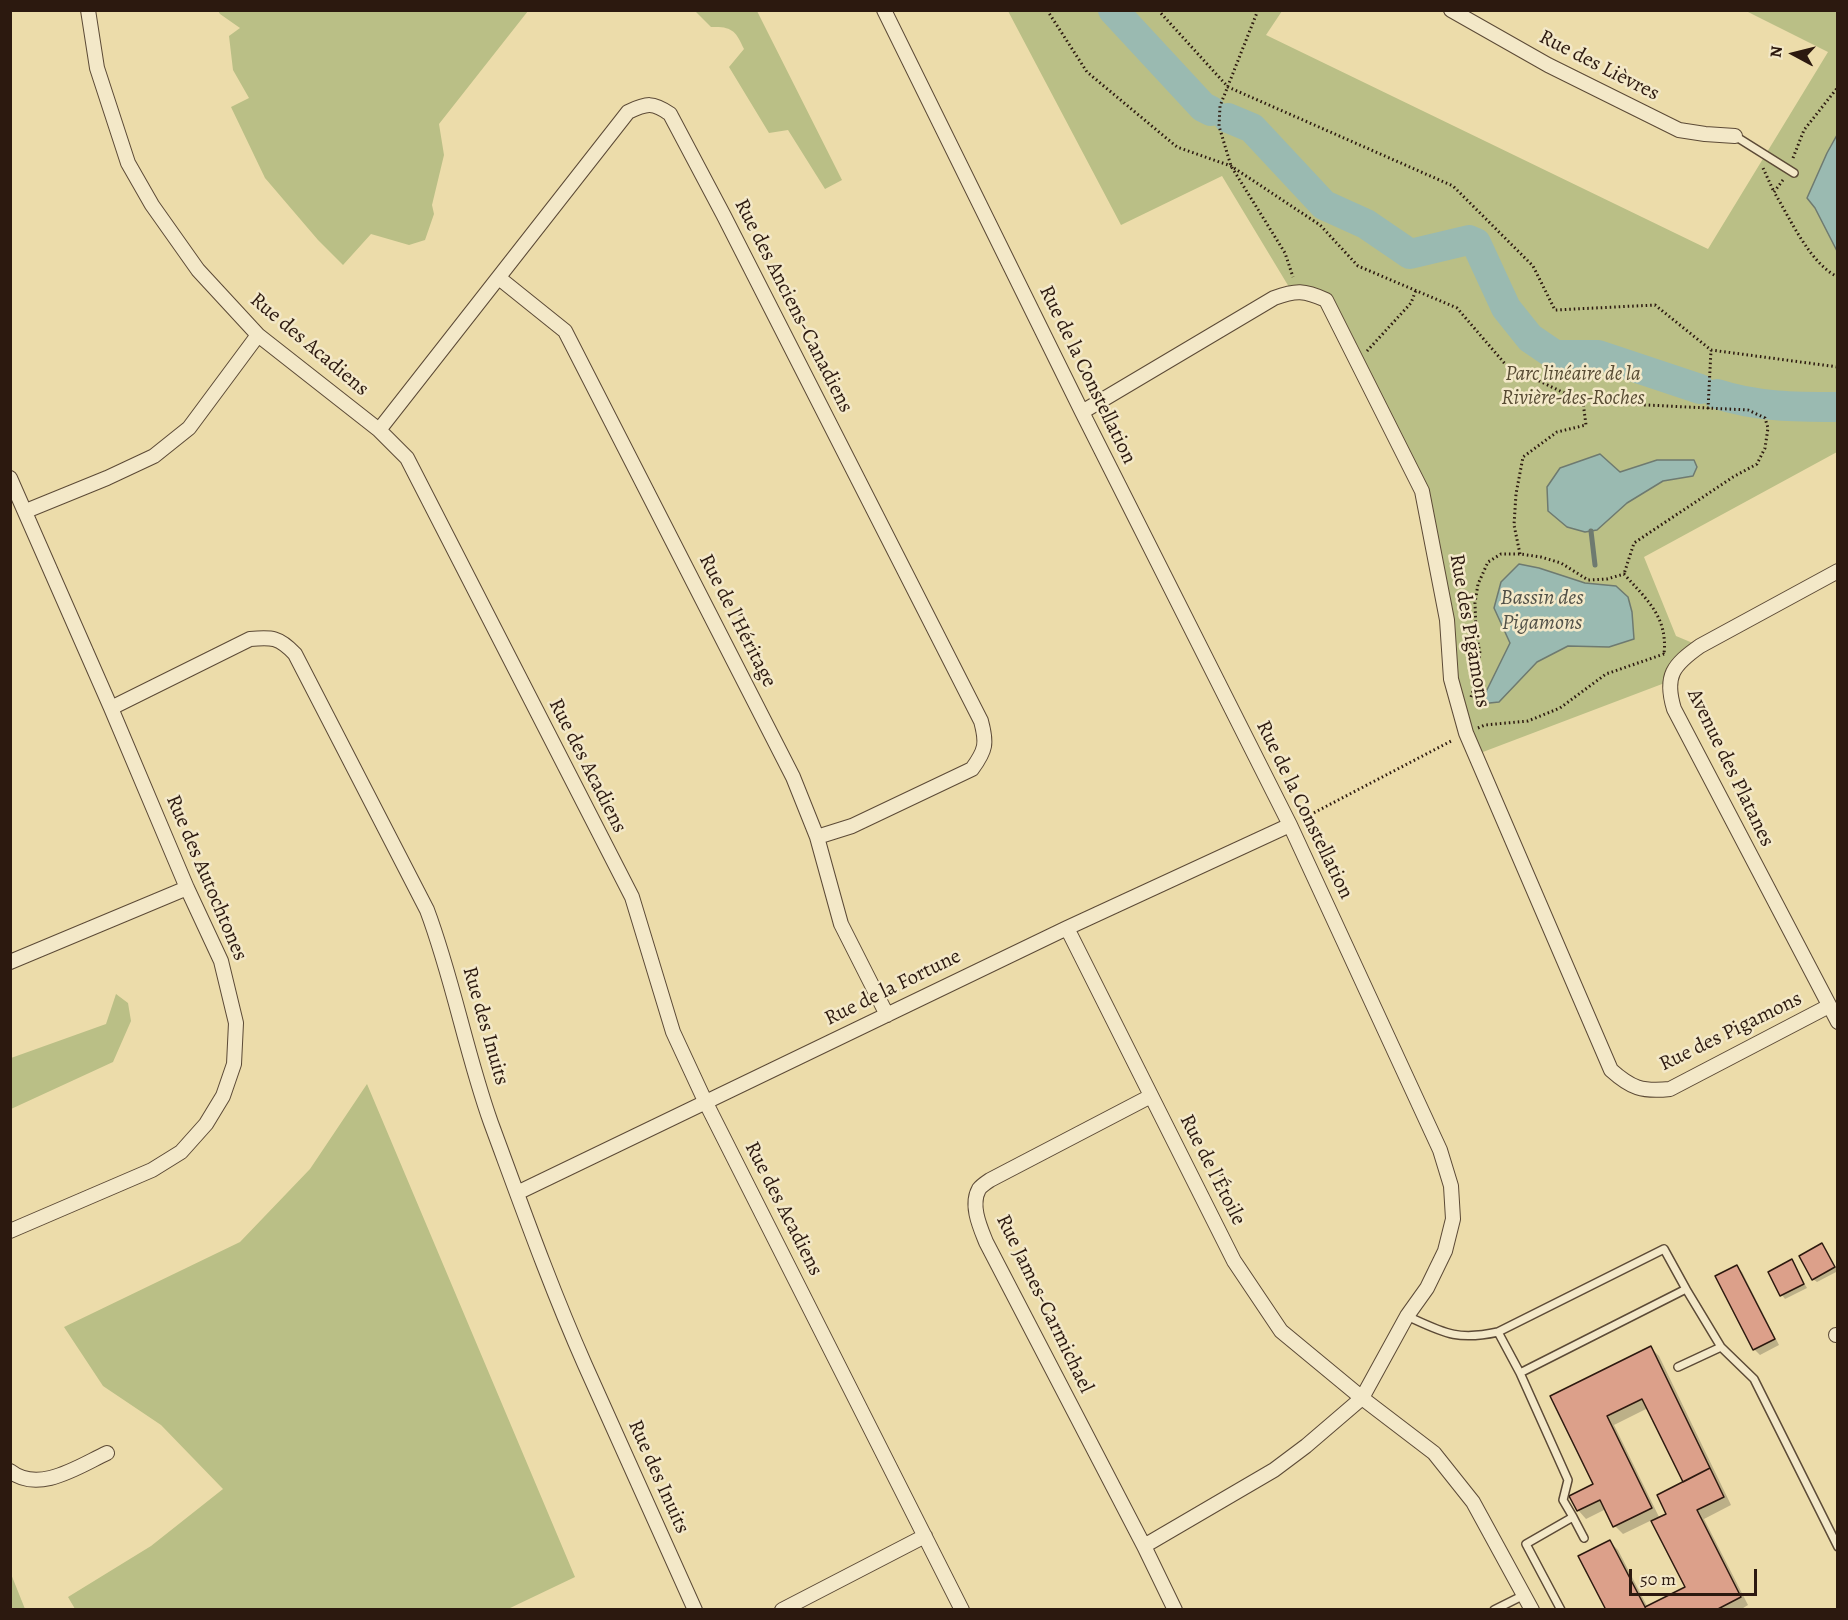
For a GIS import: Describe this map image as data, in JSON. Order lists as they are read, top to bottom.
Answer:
{
  "streets": {
    "street": [
      "Rue des Lièvres",
      "Rue des Anciens-Canadiens",
      "Rue des Acadiens",
      "Rue de la Constellation",
      "Rue de l'Héritage",
      "Rue des Pigamons",
      "Avenue des Platanes",
      "Rue des Autochtones",
      "Rue de la Fortune",
      "Rue des Inuits",
      "Rue de l'Étoile",
      "Rue James-Carmichael"
    ]
  },
  "crossings": [
    ["Rue des Anciens-Canadiens", "Rue des Acadiens"],
    ["Rue des Anciens-Canadiens", "Rue de l'Héritage"],
    ["Rue des Acadiens", "Rue de la Fortune"],
    ["Rue de la Constellation", "Rue de la Fortune"],
    ["Rue de la Constellation", "Rue de l'Étoile"],
    ["Rue de la Constellation", "Rue James-Carmichael"],
    ["Rue de l'Héritage", "Rue de la Fortune"],
    ["Rue des Pigamons", "Avenue des Platanes"],
    ["Rue des Autochtones", "Rue des Inuits"],
    ["Rue de la Fortune", "Rue des Inuits"],
    ["Rue de la Fortune", "Rue de l'Étoile"],
    ["Rue de l'Étoile", "Rue James-Carmichael"]
  ],
  "water": ["Bassin des Pigamons"],
  "parks": ["Parc linéaire de la Rivière-des-Roches"],
  "scale_bar": "50 m",
  "north": "left"
}
